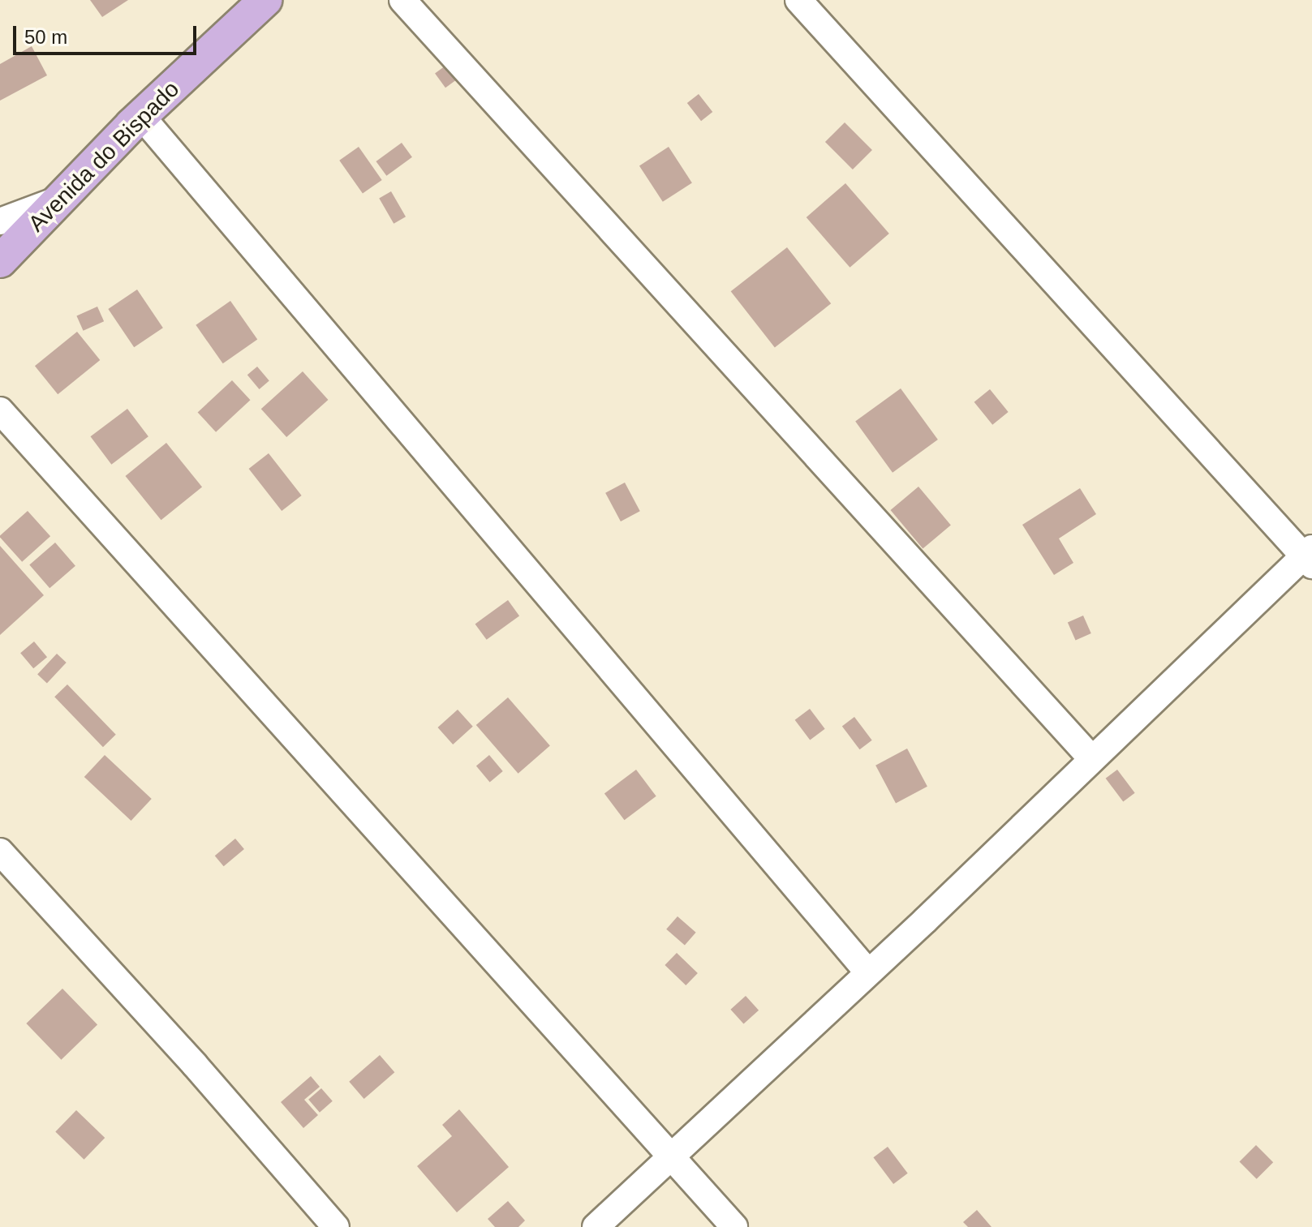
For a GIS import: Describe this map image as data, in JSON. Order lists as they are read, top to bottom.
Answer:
{
  "streets": {
    "main road": ["Avenida do Bispado"]
  },
  "scale_bar": "50 m"
}
